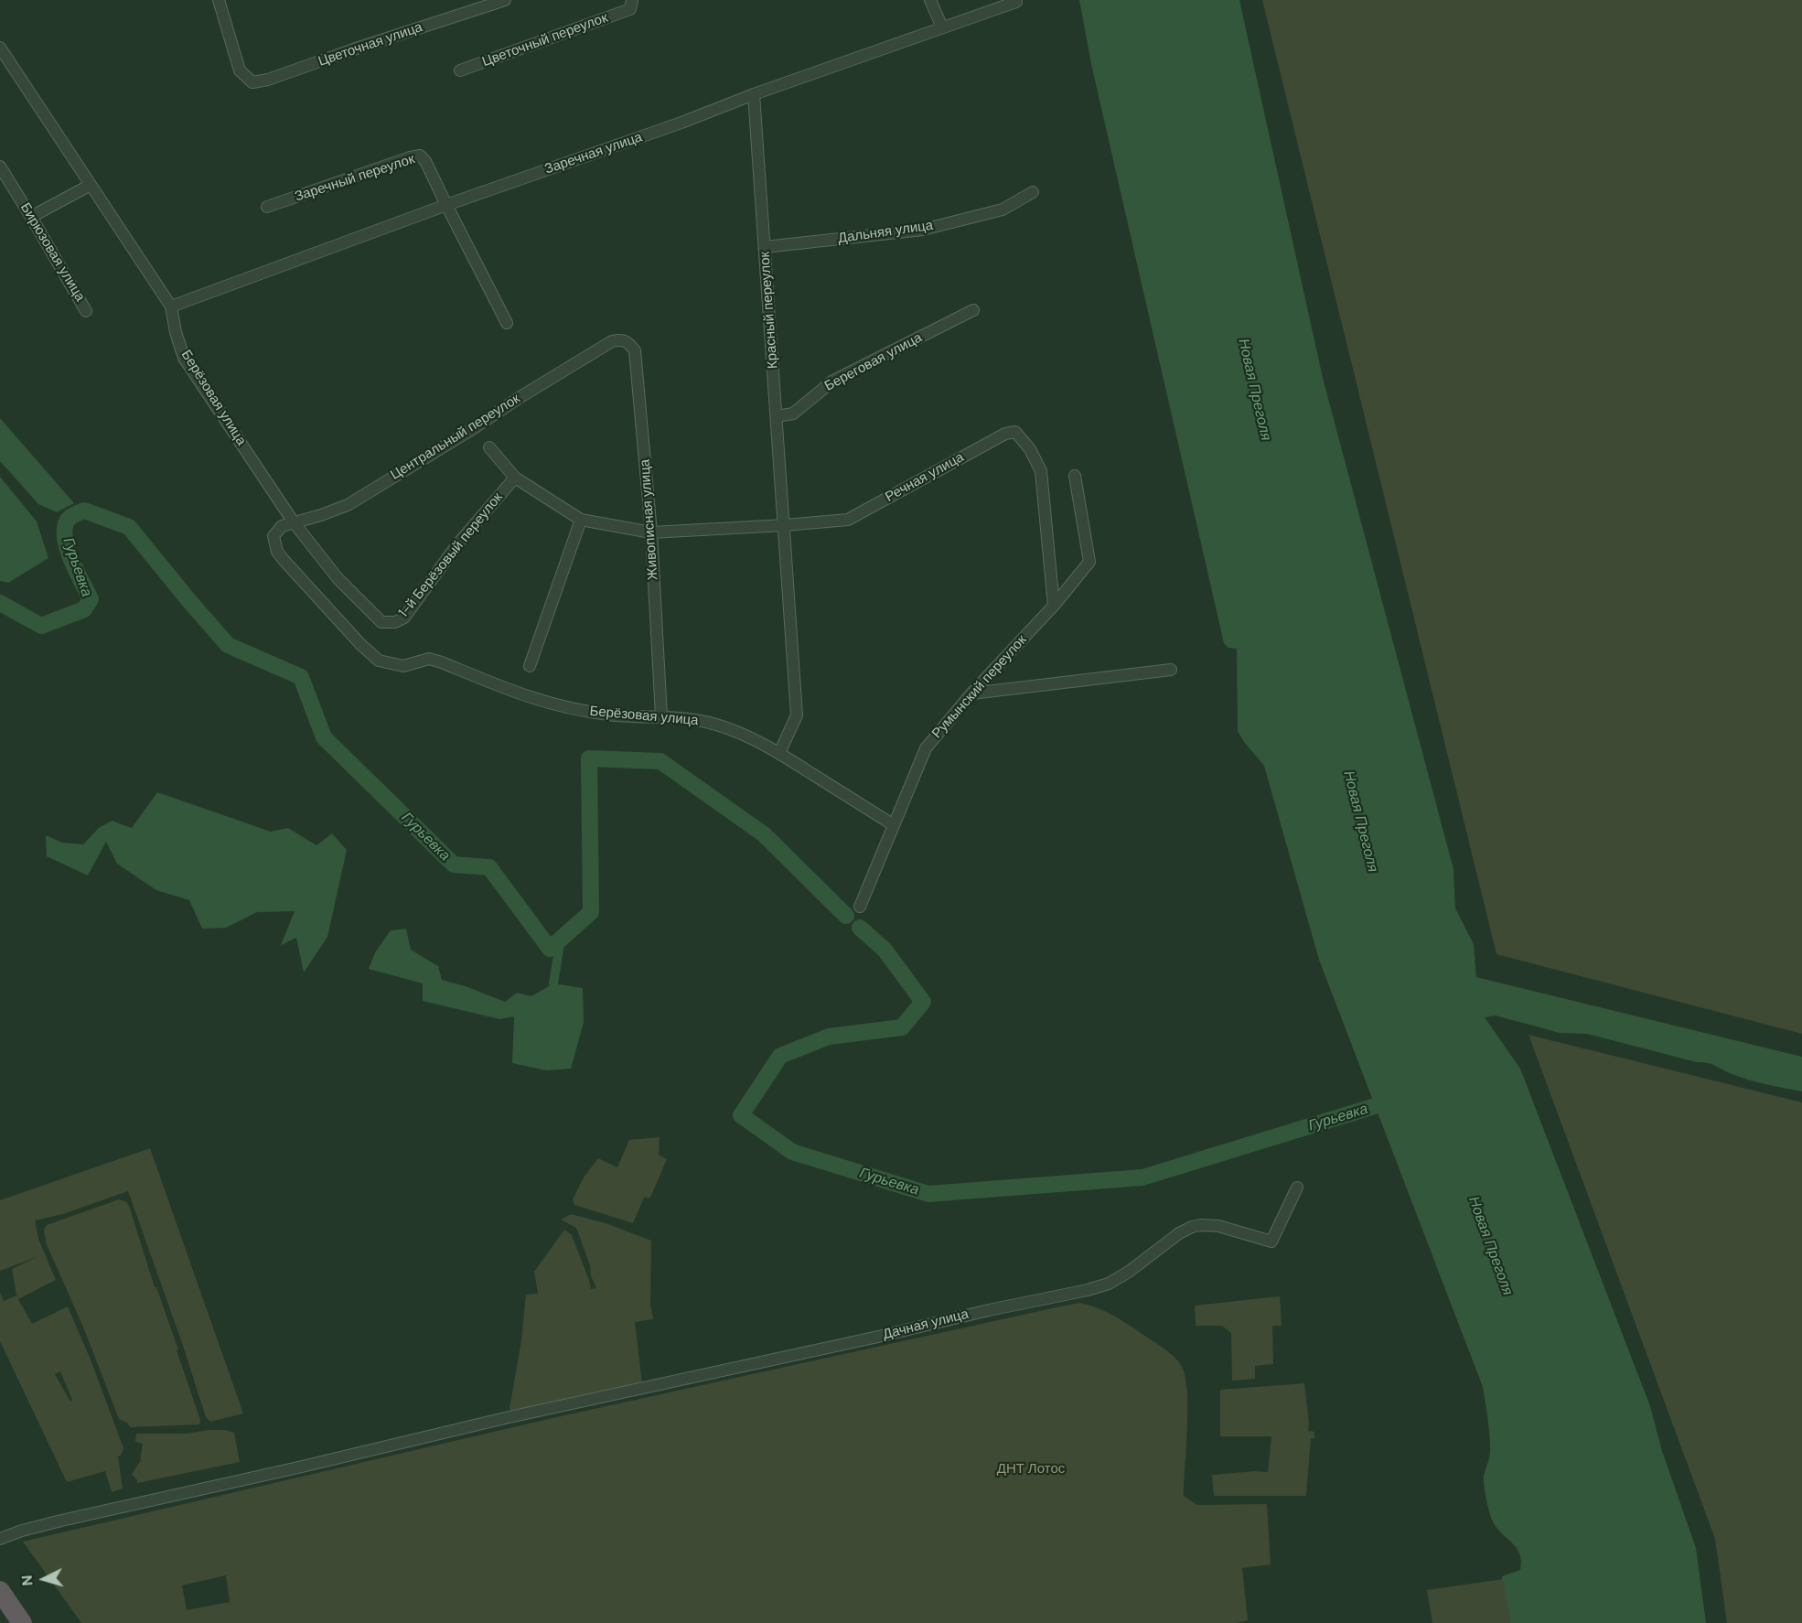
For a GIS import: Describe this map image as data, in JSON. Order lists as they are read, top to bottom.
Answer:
{
  "streets": {
    "street": [
      "Цветочный переулок",
      "Цветочная улица",
      "Заречная улица",
      "Заречный переулок",
      "Дальняя улица",
      "Бирюзовая улица",
      "Красный переулок",
      "Береговая улица",
      "Берёзовая улица",
      "Центральный переулок",
      "Речная улица",
      "Живописная улица",
      "1-й Берёзовый переулок",
      "Румынский переулок",
      "Дачная улица"
    ]
  },
  "crossings": [
    ["Заречная улица", "Заречный переулок"],
    ["Заречная улица", "Красный переулок"],
    ["Заречная улица", "Берёзовая улица"],
    ["Дальняя улица", "Красный переулок"],
    ["Красный переулок", "Береговая улица"],
    ["Красный переулок", "Берёзовая улица"],
    ["Красный переулок", "Речная улица"],
    ["Берёзовая улица", "Центральный переулок"],
    ["Берёзовая улица", "Живописная улица"],
    ["Берёзовая улица", "1-й Берёзовый переулок"],
    ["Берёзовая улица", "Румынский переулок"],
    ["Центральный переулок", "Речная улица"],
    ["Центральный переулок", "Живописная улица"],
    ["Центральный переулок", "1-й Берёзовый переулок"],
    ["Речная улица", "Живописная улица"],
    ["Речная улица", "Румынский переулок"]
  ],
  "water": ["Новая Преголя", "Гурьевка"],
  "parks": ["ДНТ Лотос"],
  "north": "left"
}
